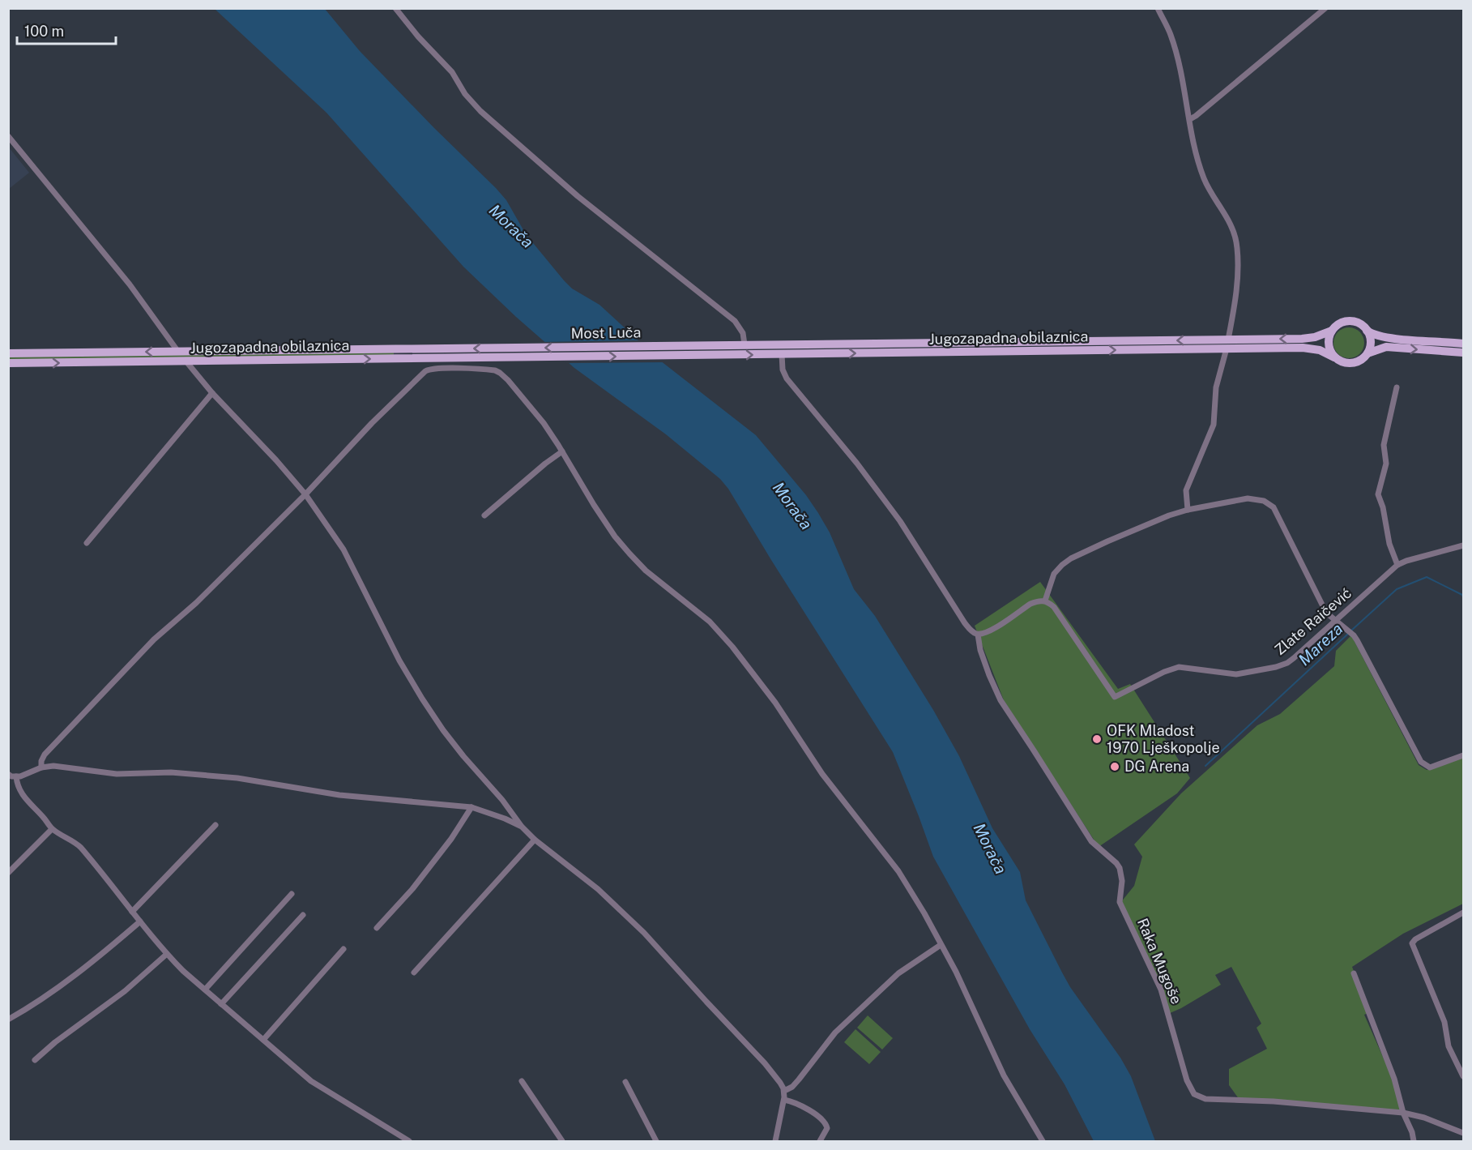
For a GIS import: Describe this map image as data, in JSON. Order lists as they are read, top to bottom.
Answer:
{
  "streets": {
    "main road": ["Most Luča", "Jugozapadna obilaznica"],
    "street": ["Zlate Raičević", "Raka Mugoše"]
  },
  "crossings": [
    ["Most Luča", "Jugozapadna obilaznica"]
  ],
  "water": ["Morača", "Mareza"],
  "places": ["OFK Mladost 1970 Lješkopolje", "DG Arena"],
  "scale_bar": "100 m"
}
